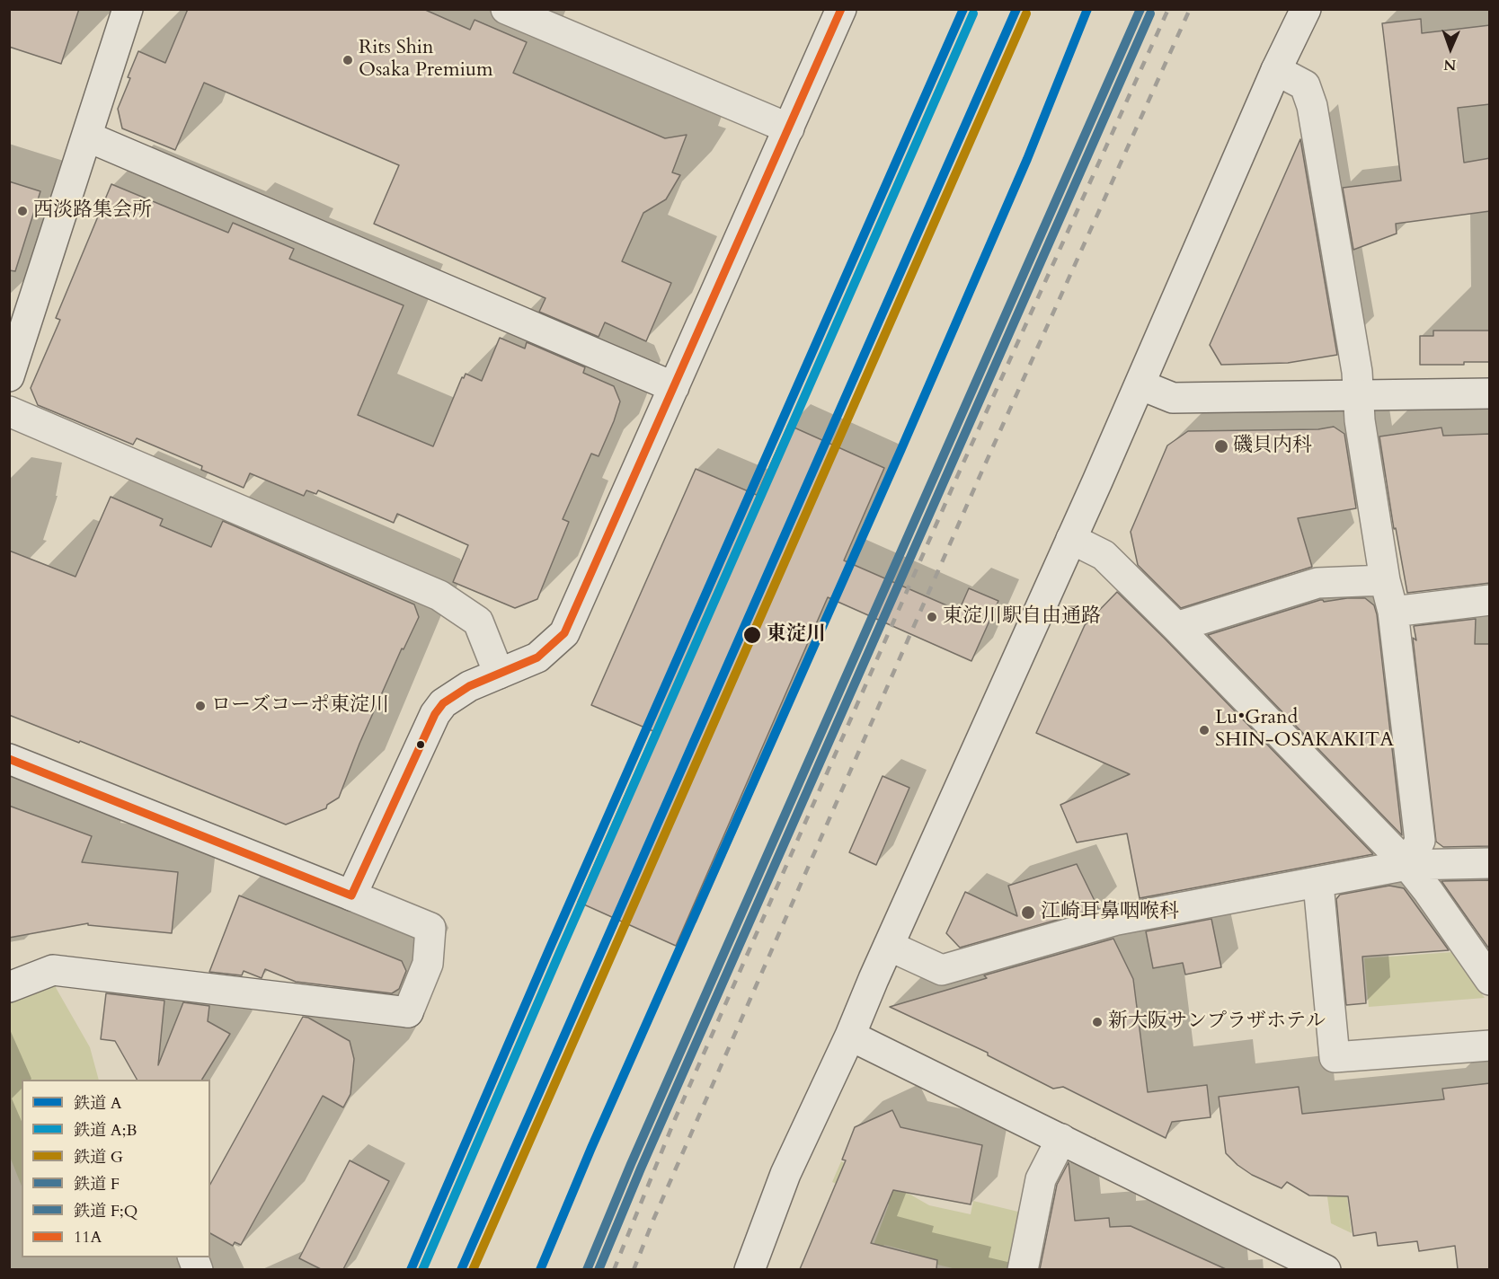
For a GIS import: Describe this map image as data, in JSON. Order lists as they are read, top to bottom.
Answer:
{
  "places": [
    "Rits Shin Osaka Premium",
    "西淡路集会所",
    "磯貝内科",
    "東淀川駅自由通路",
    "東淀川",
    "ローズコーポ東淀川",
    "Lu•Grand SHIN-OSAKAKITA",
    "江崎耳鼻咽喉科",
    "新大阪サンプラザホテル"
  ],
  "lines": [
    "rail line A",
    "rail line F",
    "transit line 11A",
    "rail line A;B",
    "rail line G",
    "rail line F;Q"
  ],
  "legend": [
    "鉄道 A",
    "鉄道 A;B",
    "鉄道 G",
    "鉄道 F",
    "鉄道 F;Q",
    "11A"
  ],
  "north": "bottom"
}
